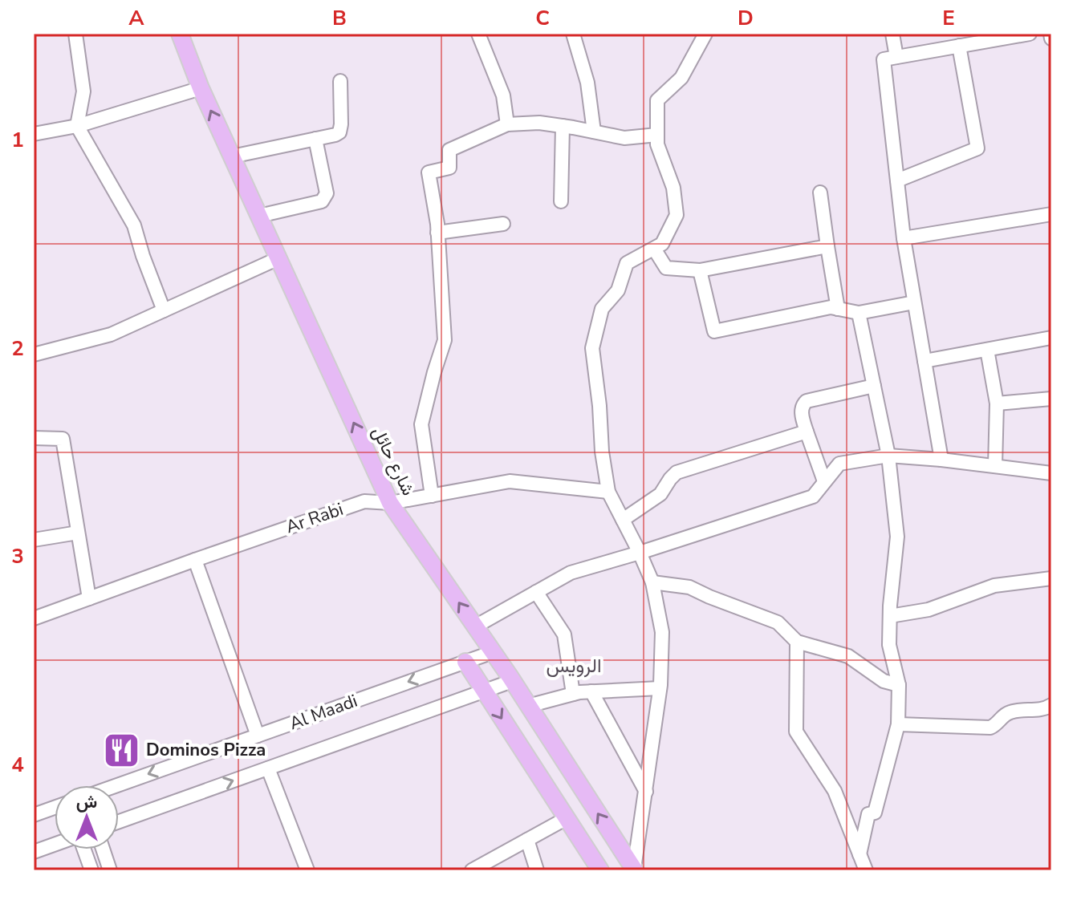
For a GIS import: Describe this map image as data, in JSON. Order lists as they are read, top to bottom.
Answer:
{
  "streets": {
    "main road": ["شارع حائل"],
    "street": ["Ar Rabi", "Al Maadi"]
  },
  "crossings": [
    ["شارع حائل", "Ar Rabi"],
    ["شارع حائل", "Al Maadi"]
  ],
  "one_way": ["شارع حائل"],
  "districts": ["الرويس"],
  "places": {
    "restaurant": ["Dominos Pizza"]
  },
  "north": "top",
  "grid": {
    "columns": [
      "A",
      "B",
      "C",
      "D",
      "E"
    ],
    "rows": [
      "1",
      "2",
      "3",
      "4"
    ]
  }
}
